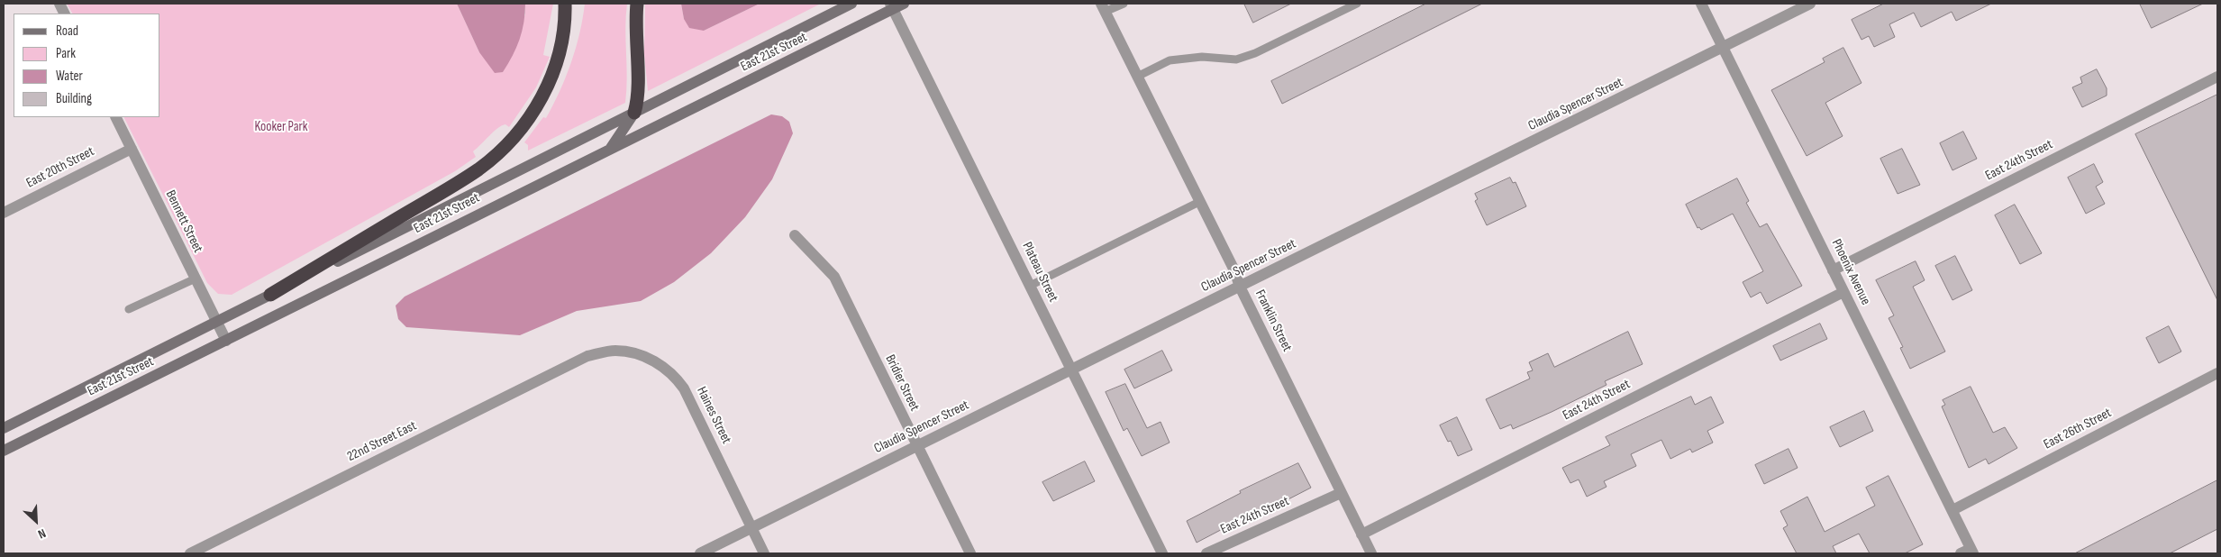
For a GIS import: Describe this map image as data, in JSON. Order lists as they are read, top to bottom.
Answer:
{
  "streets": {
    "main road": ["East 21st Street"],
    "street": [
      "Claudia Spencer Street",
      "East 24th Street",
      "East 20th Street",
      "Bennett Street",
      "Plateau Street",
      "Phoenix Avenue",
      "Franklin Street",
      "Bridier Street",
      "Haines Street",
      "East 26th Street",
      "22nd Street East"
    ]
  },
  "crossings": [
    ["East 21st Street", "Bennett Street"],
    ["East 21st Street", "Plateau Street"],
    ["Claudia Spencer Street", "Plateau Street"],
    ["Claudia Spencer Street", "Phoenix Avenue"],
    ["Claudia Spencer Street", "Franklin Street"],
    ["Claudia Spencer Street", "Bridier Street"],
    ["Claudia Spencer Street", "Haines Street"],
    ["East 24th Street", "Phoenix Avenue"],
    ["East 24th Street", "Franklin Street"],
    ["East 20th Street", "Bennett Street"],
    ["Phoenix Avenue", "East 26th Street"],
    ["Haines Street", "22nd Street East"]
  ],
  "parks": ["Kooker Park"],
  "legend": [
    "Road",
    "Park",
    "Water",
    "Building"
  ],
  "north": "bottom right"
}
